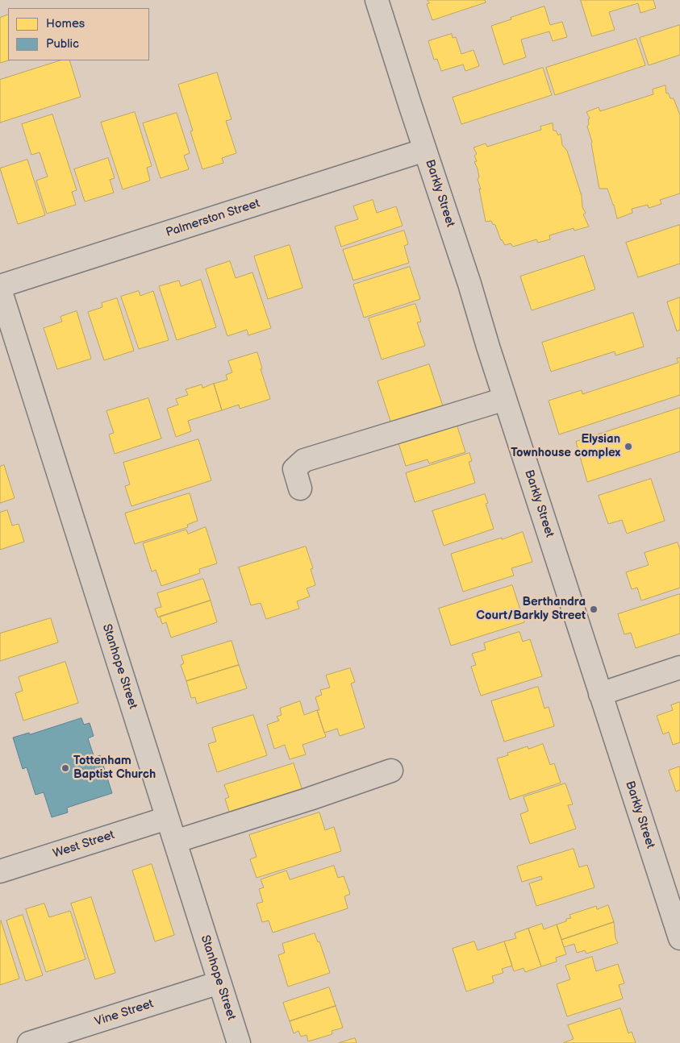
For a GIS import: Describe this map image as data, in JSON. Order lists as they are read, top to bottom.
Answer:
{
  "streets": {
    "street": [
      "Barkly Street",
      "Palmerston Street",
      "Stanhope Street",
      "West Street",
      "Vine Street"
    ]
  },
  "crossings": [
    ["Barkly Street", "Palmerston Street"],
    ["Stanhope Street", "West Street"],
    ["Stanhope Street", "Vine Street"]
  ],
  "places": ["Elysian Townhouse complex", "Berthandra Court/Barkly Street", "Tottenham Baptist Church"],
  "legend": ["Homes", "Public"]
}
